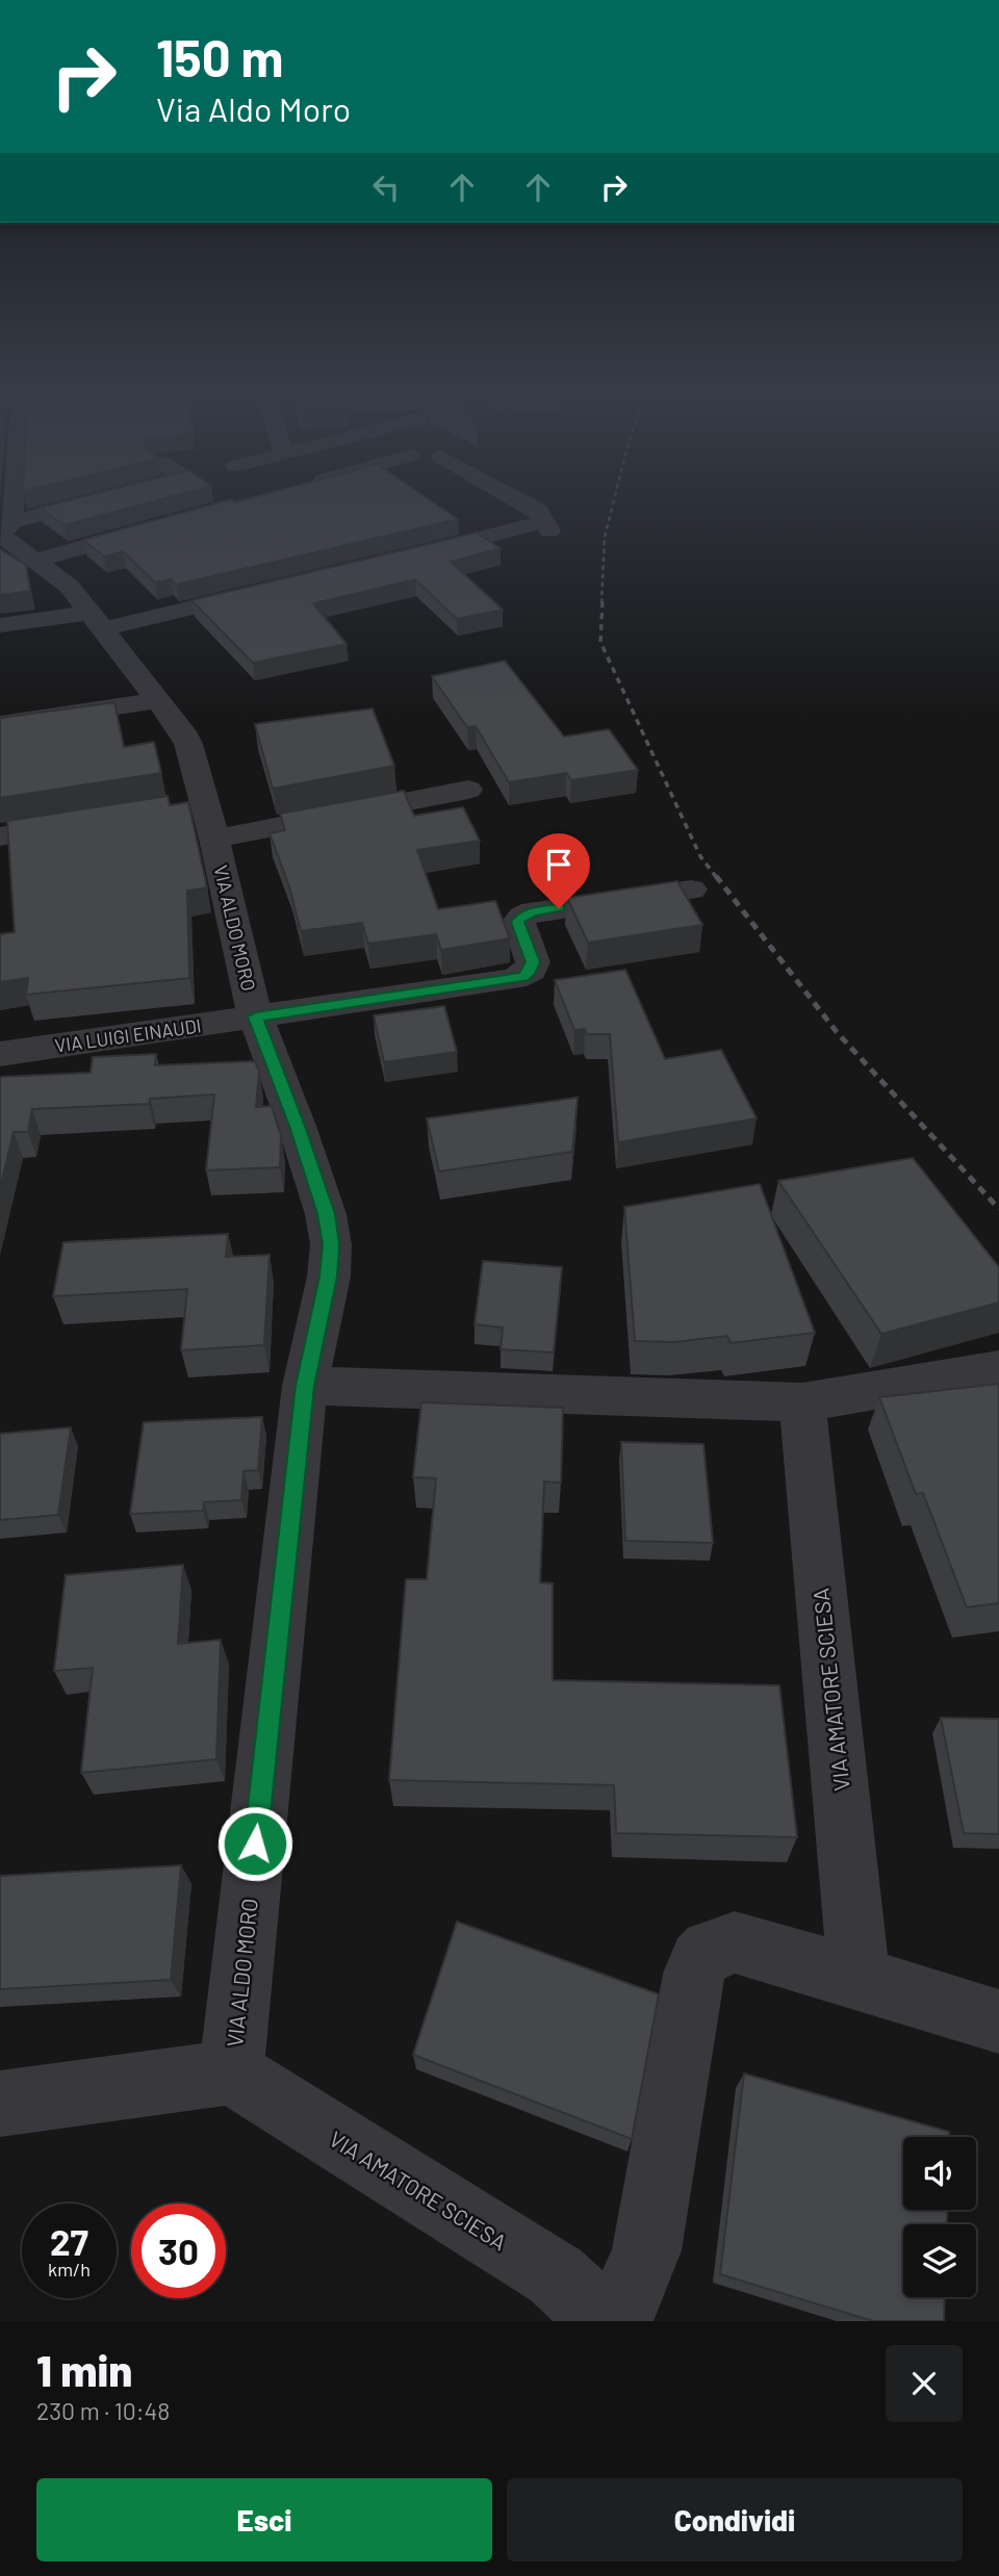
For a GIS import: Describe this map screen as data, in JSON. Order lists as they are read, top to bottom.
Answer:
{
  "streets": {
    "street": ["VIA ALDO MORO", "VIA LUIGI EINAUDI", "VIA AMATORE SCIESA"]
  },
  "crossings": [
    ["VIA ALDO MORO", "VIA LUIGI EINAUDI"],
    ["VIA ALDO MORO", "VIA AMATORE SCIESA"]
  ],
  "page": {
    "turn": ["150 m", "Via Aldo Moro"],
    "speed": "27 km/h",
    "limit": "30",
    "heading": ["1 min", "230 m · 10:48"],
    "buttons": ["Esci", "Condividi"]
  }
}
